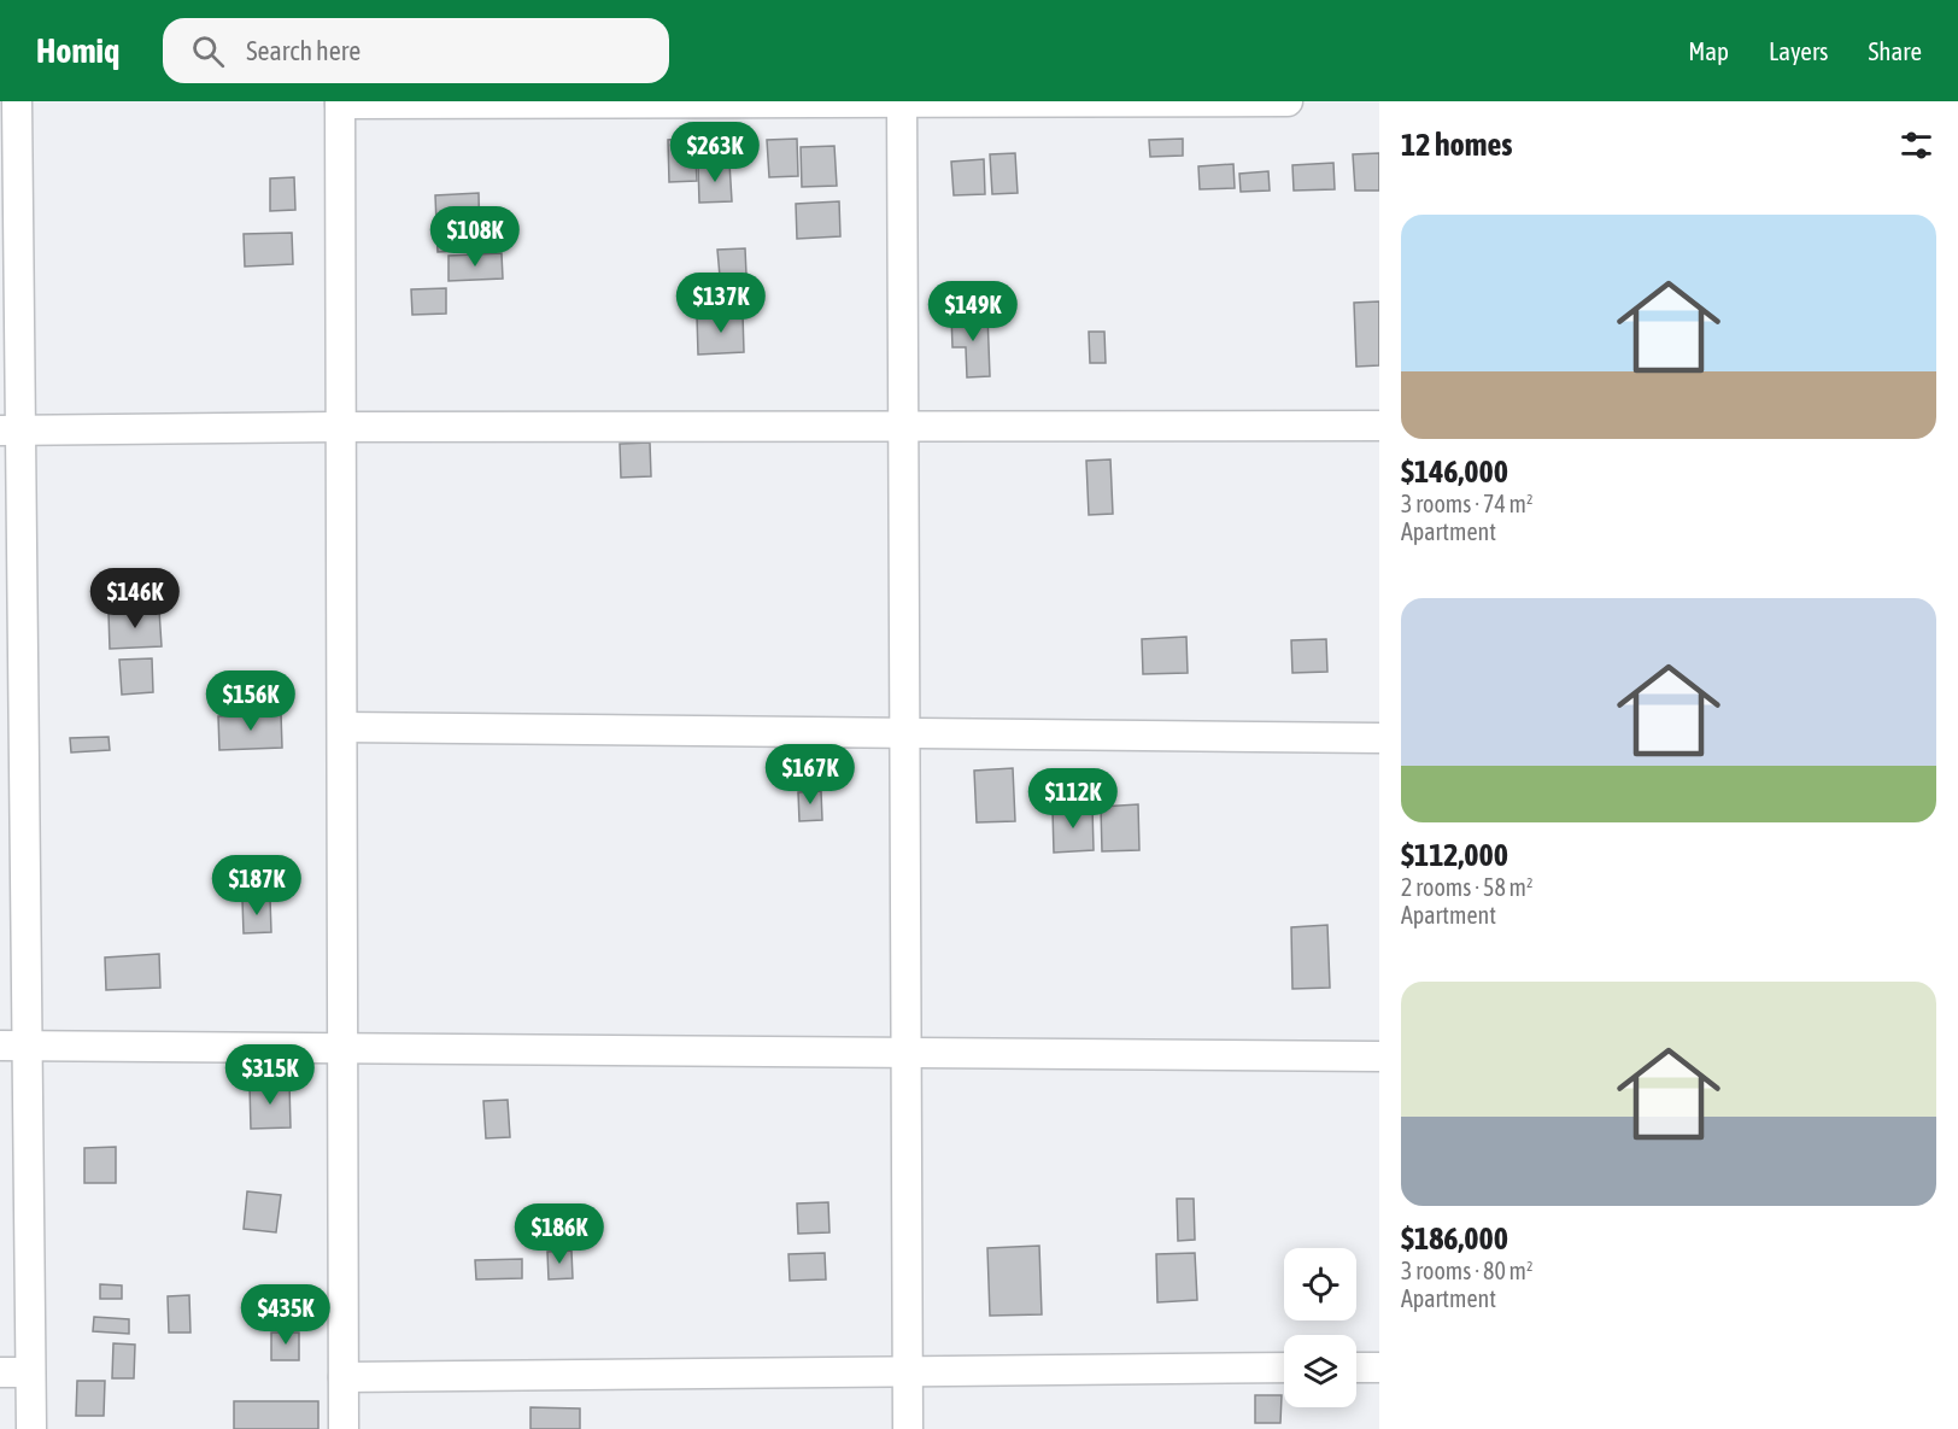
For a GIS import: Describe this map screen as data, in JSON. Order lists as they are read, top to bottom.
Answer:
{
  "page": {
    "header": "Homiq",
    "search": "Search here",
    "nav": ["Map", "Layers", "Share"],
    "heading": "12 homes",
    "price": [
      "$263K",
      "$108K",
      "$137K",
      "$149K",
      "$146K",
      "$156K",
      "$167K",
      "$112K",
      "$187K",
      "$315K",
      "$186K",
      "$435K"
    ],
    "list": [
      {
        "name": "$146,000",
        "note": "3 rooms · 74 m² · Apartment"
      },
      {
        "name": "$112,000",
        "note": "2 rooms · 58 m² · Apartment"
      },
      {
        "name": "$186,000",
        "note": "3 rooms · 80 m² · Apartment"
      }
    ]
  }
}
